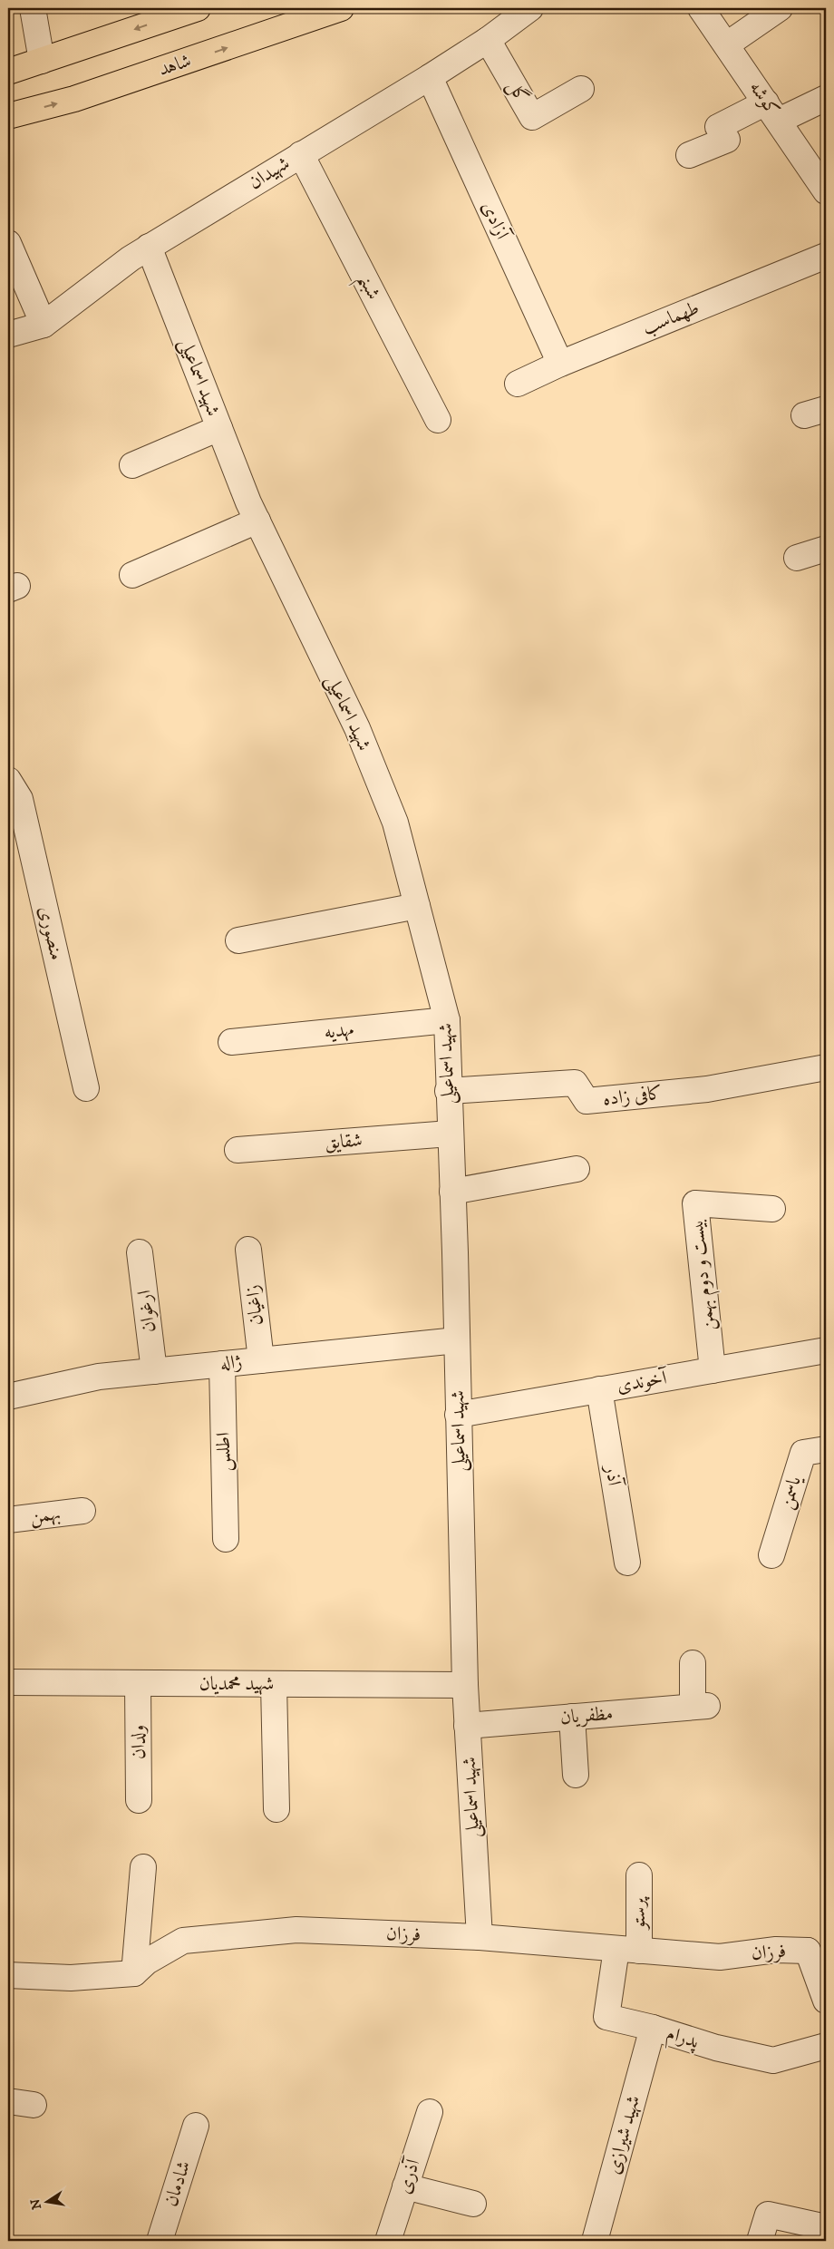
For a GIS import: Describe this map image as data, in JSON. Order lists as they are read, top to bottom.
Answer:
{
  "streets": {
    "main road": ["شاهد"],
    "street": [
      "گل",
      "کوشه",
      "شهیدان",
      "آزادی",
      "شبنم",
      "طهماسب",
      "شهید اسماعیلی",
      "منصوری",
      "مهدیه",
      "کافی زاده",
      "شقایق",
      "بیست و دوم بهمن",
      "زاغیان",
      "ارغوان",
      "ژاله",
      "آخوندی",
      "اطلس",
      "آذر",
      "یاسمن",
      "بهمن",
      "شهید محمدیان",
      "مظفریان",
      "ولدان",
      "پرستو",
      "فرزان",
      "پدرام",
      "شهید شیرازی",
      "آذری",
      "شادمان"
    ]
  },
  "crossings": [
    ["گل", "شهیدان"],
    ["شهیدان", "آزادی"],
    ["شهیدان", "شبنم"],
    ["شهیدان", "شهید اسماعیلی"],
    ["آزادی", "طهماسب"],
    ["شهید اسماعیلی", "مهدیه"],
    ["شهید اسماعیلی", "کافی زاده"],
    ["شهید اسماعیلی", "شقایق"],
    ["شهید اسماعیلی", "ژاله"],
    ["شهید اسماعیلی", "آخوندی"],
    ["شهید اسماعیلی", "شهید محمدیان"],
    ["شهید اسماعیلی", "مظفریان"],
    ["شهید اسماعیلی", "فرزان"],
    ["بیست و دوم بهمن", "آخوندی"],
    ["زاغیان", "ژاله"],
    ["ارغوان", "ژاله"],
    ["ژاله", "اطلس"],
    ["آخوندی", "آذر"],
    ["شهید محمدیان", "ولدان"],
    ["پرستو", "فرزان"],
    ["پرستو", "پدرام"],
    ["فرزان", "پدرام"],
    ["پدرام", "شهید شیرازی"]
  ],
  "north": "left"
}
